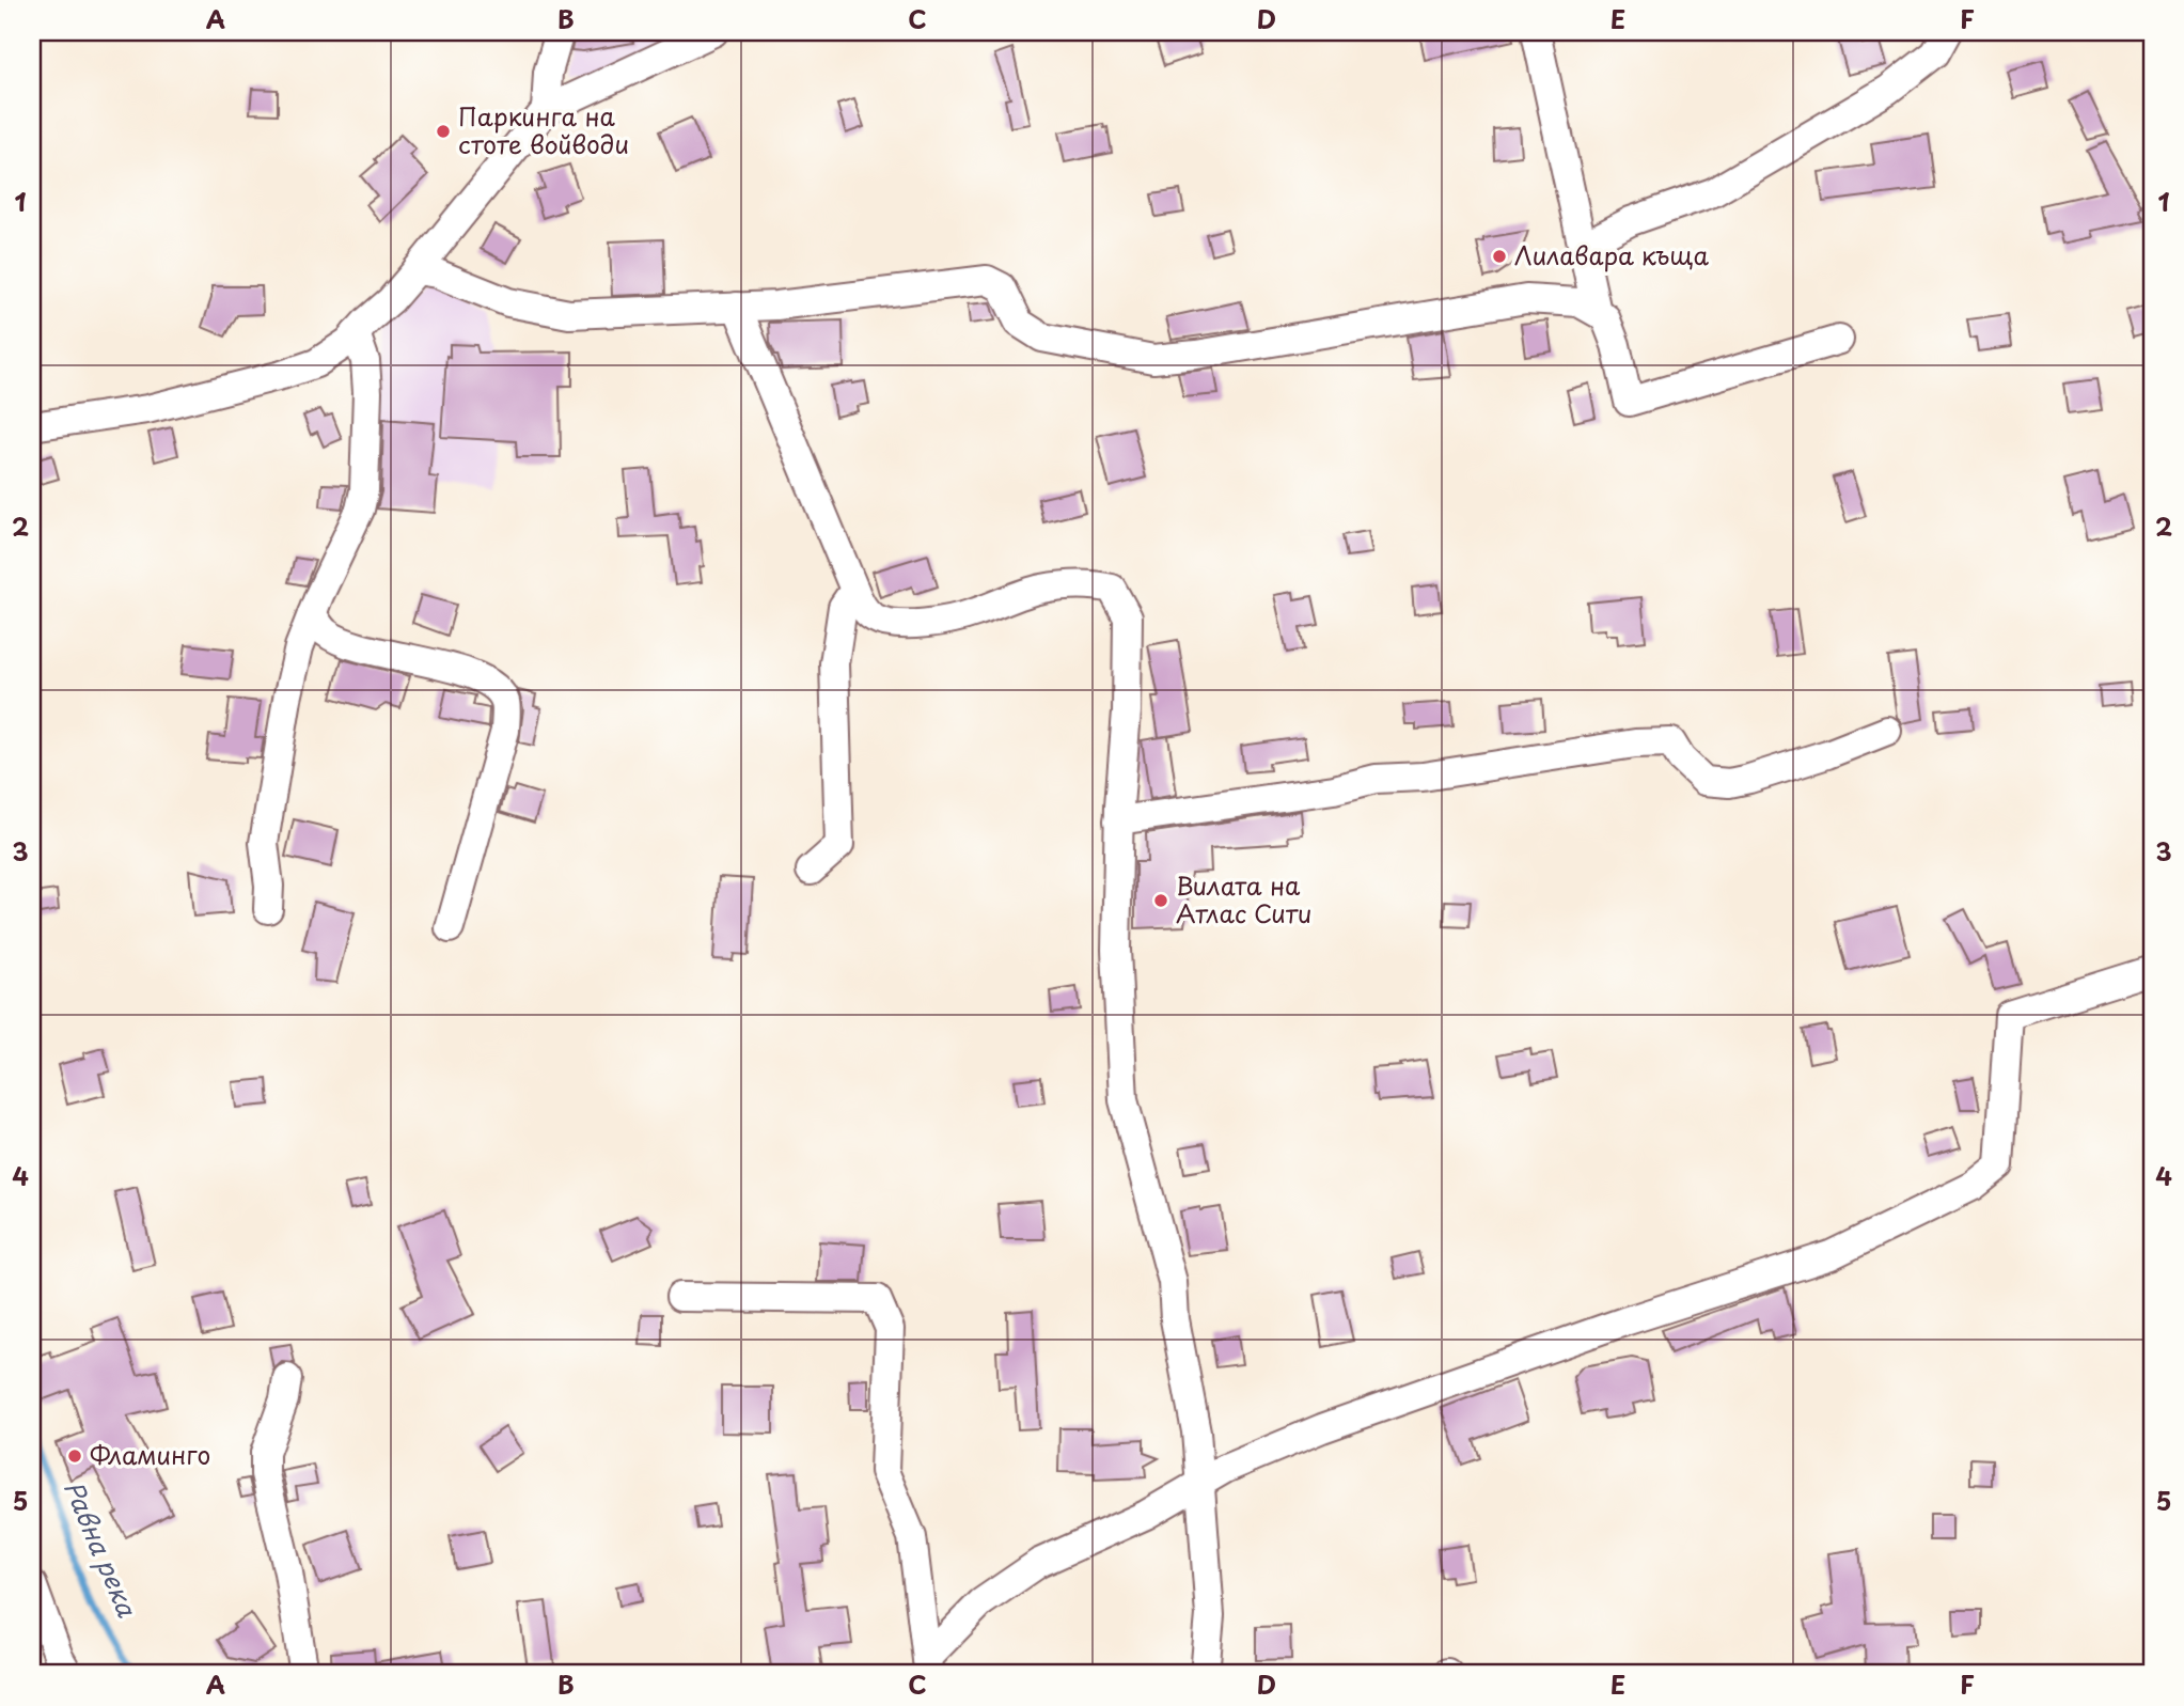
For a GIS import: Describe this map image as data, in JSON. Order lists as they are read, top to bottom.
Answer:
{
  "water": ["Равна река"],
  "places": [
    "Паркинга на стоте войводи",
    "Лилавара къща",
    "Вилата на Атлас Сити",
    "Фламинго"
  ],
  "grid": {
    "columns": [
      "A",
      "B",
      "C",
      "D",
      "E",
      "F"
    ],
    "rows": [
      "1",
      "2",
      "3",
      "4",
      "5"
    ]
  }
}
